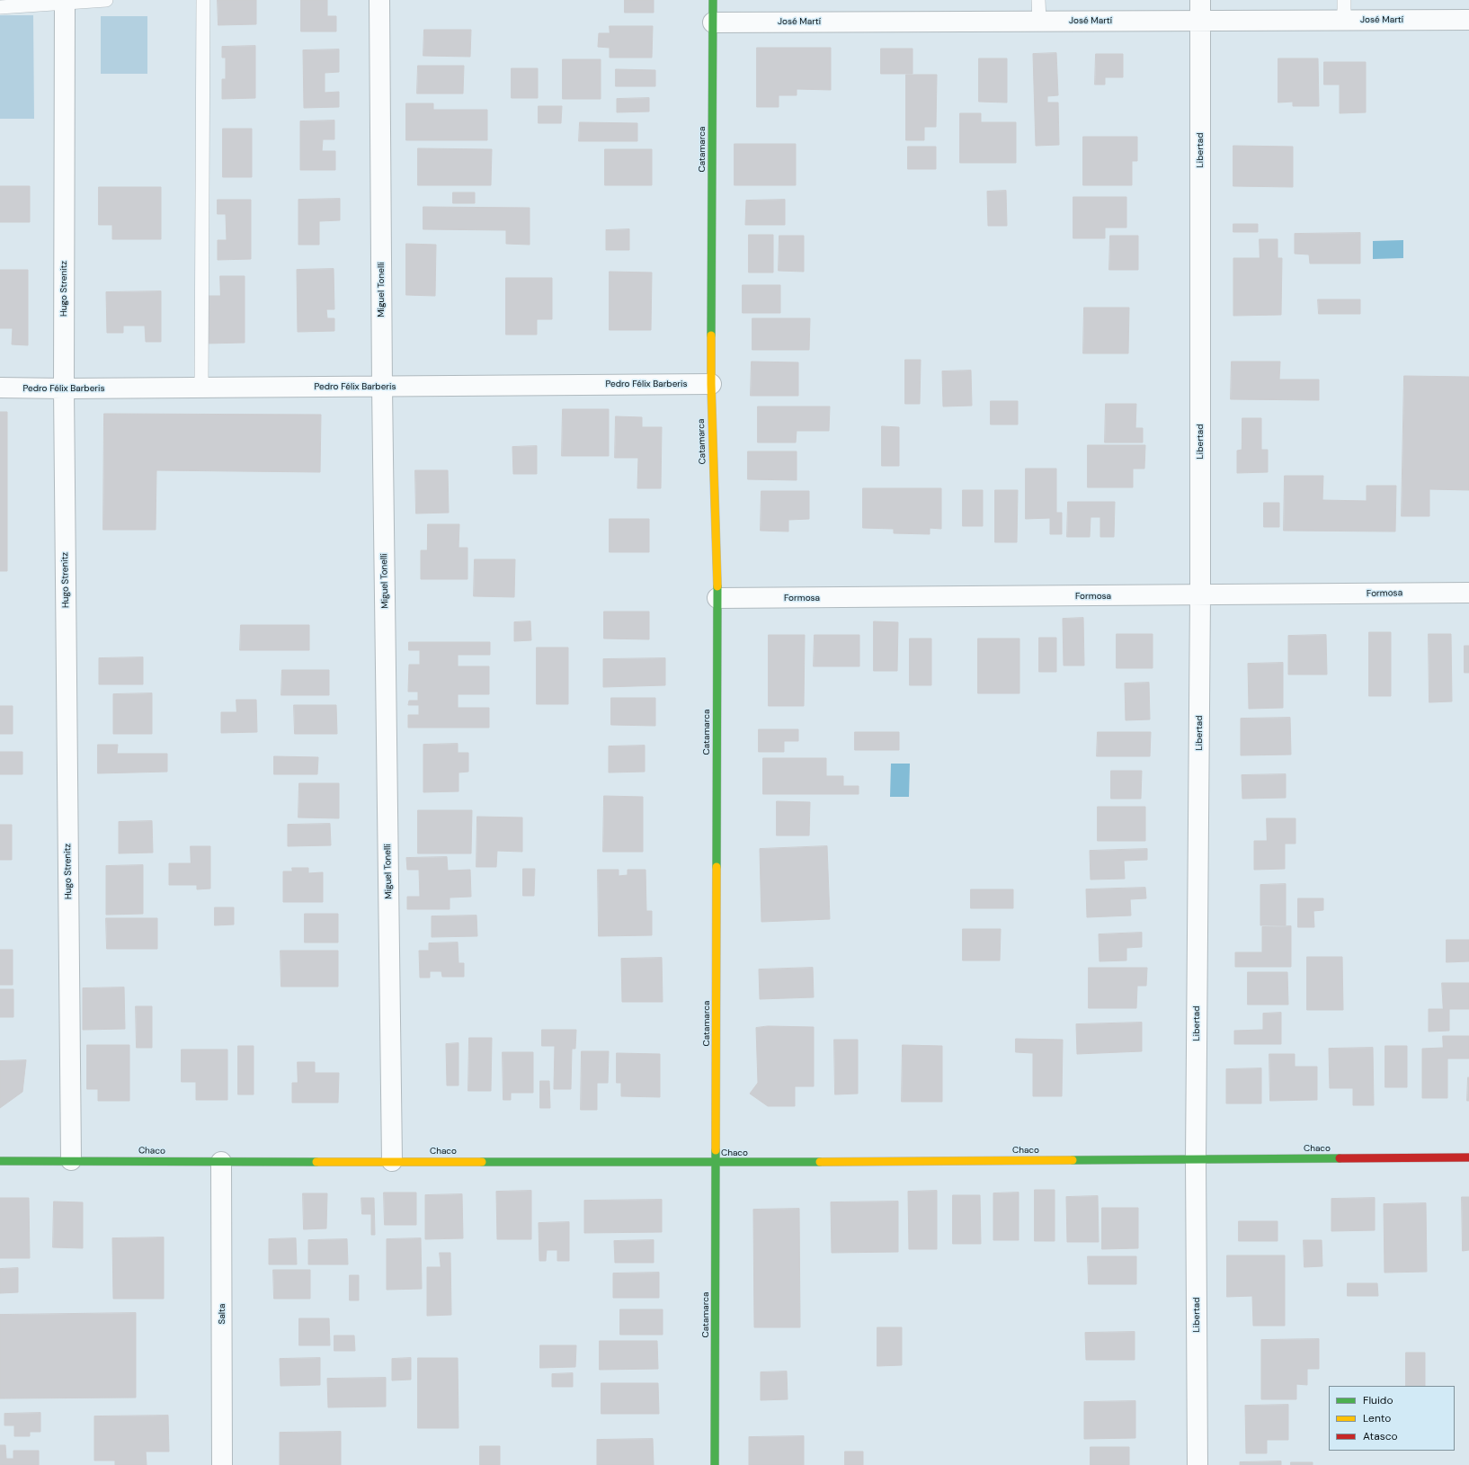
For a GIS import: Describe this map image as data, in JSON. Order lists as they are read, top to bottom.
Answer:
{
  "streets": {
    "main road": ["Catamarca", "Chaco"],
    "street": [
      "José Martí",
      "Libertad",
      "Hugo Strenitz",
      "Miguel Tonelli",
      "Pedro Félix Barberis",
      "Formosa",
      "Salta"
    ]
  },
  "crossings": [
    ["José Martí", "Catamarca"],
    ["José Martí", "Libertad"],
    ["Catamarca", "Pedro Félix Barberis"],
    ["Catamarca", "Formosa"],
    ["Catamarca", "Chaco"],
    ["Libertad", "Formosa"],
    ["Libertad", "Chaco"],
    ["Hugo Strenitz", "Pedro Félix Barberis"],
    ["Hugo Strenitz", "Chaco"],
    ["Miguel Tonelli", "Pedro Félix Barberis"],
    ["Miguel Tonelli", "Chaco"],
    ["Chaco", "Salta"]
  ],
  "legend": ["Fluido", "Lento", "Atasco"]
}
